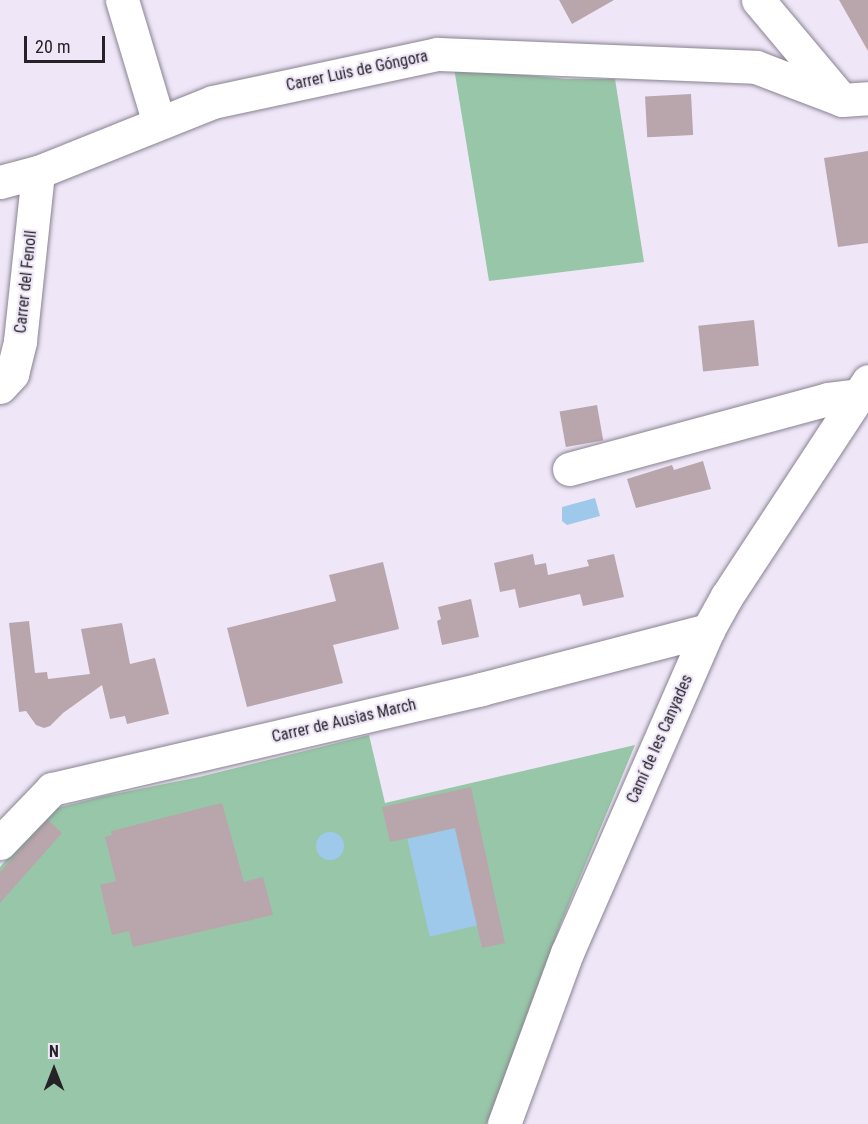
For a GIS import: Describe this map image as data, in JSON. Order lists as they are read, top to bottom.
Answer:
{
  "streets": {
    "street": [
      "Carrer Luis de Góngora",
      "Carrer del Fenoll",
      "Carrer de Ausias March",
      "Camí de les Canyades"
    ]
  },
  "crossings": [
    ["Carrer Luis de Góngora", "Carrer del Fenoll"],
    ["Carrer de Ausias March", "Camí de les Canyades"]
  ],
  "scale_bar": "20 m",
  "north": "top"
}
